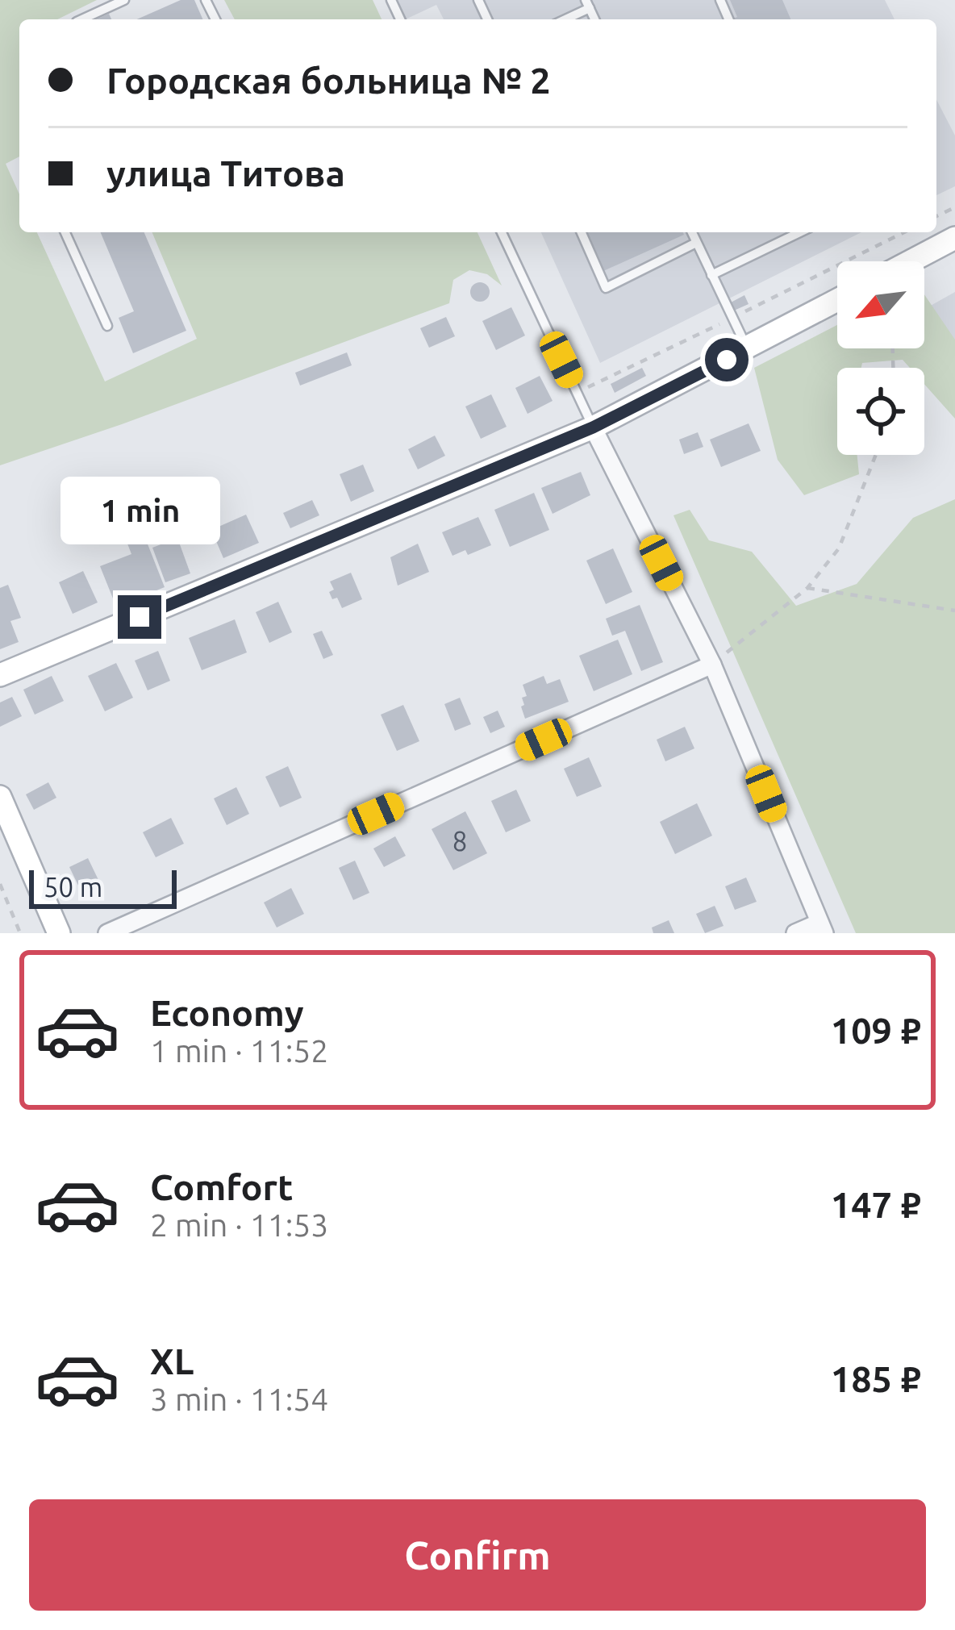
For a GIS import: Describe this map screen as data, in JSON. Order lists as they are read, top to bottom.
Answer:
{
  "house_numbers": ["8"],
  "scale_bar": "50 m",
  "north": "bottom left",
  "page": {
    "banner": ["Городская больница № 2", "улица Титова"],
    "bubble": "1 min",
    "scale": "50 m",
    "list": [
      {
        "name": "Economy",
        "note": "1 min · 11:52",
        "value": "109 ₽"
      },
      {
        "name": "Comfort",
        "note": "2 min · 11:53",
        "value": "147 ₽"
      },
      {
        "name": "XL",
        "note": "3 min · 11:54",
        "value": "185 ₽"
      }
    ],
    "buttons": "Confirm"
  }
}
